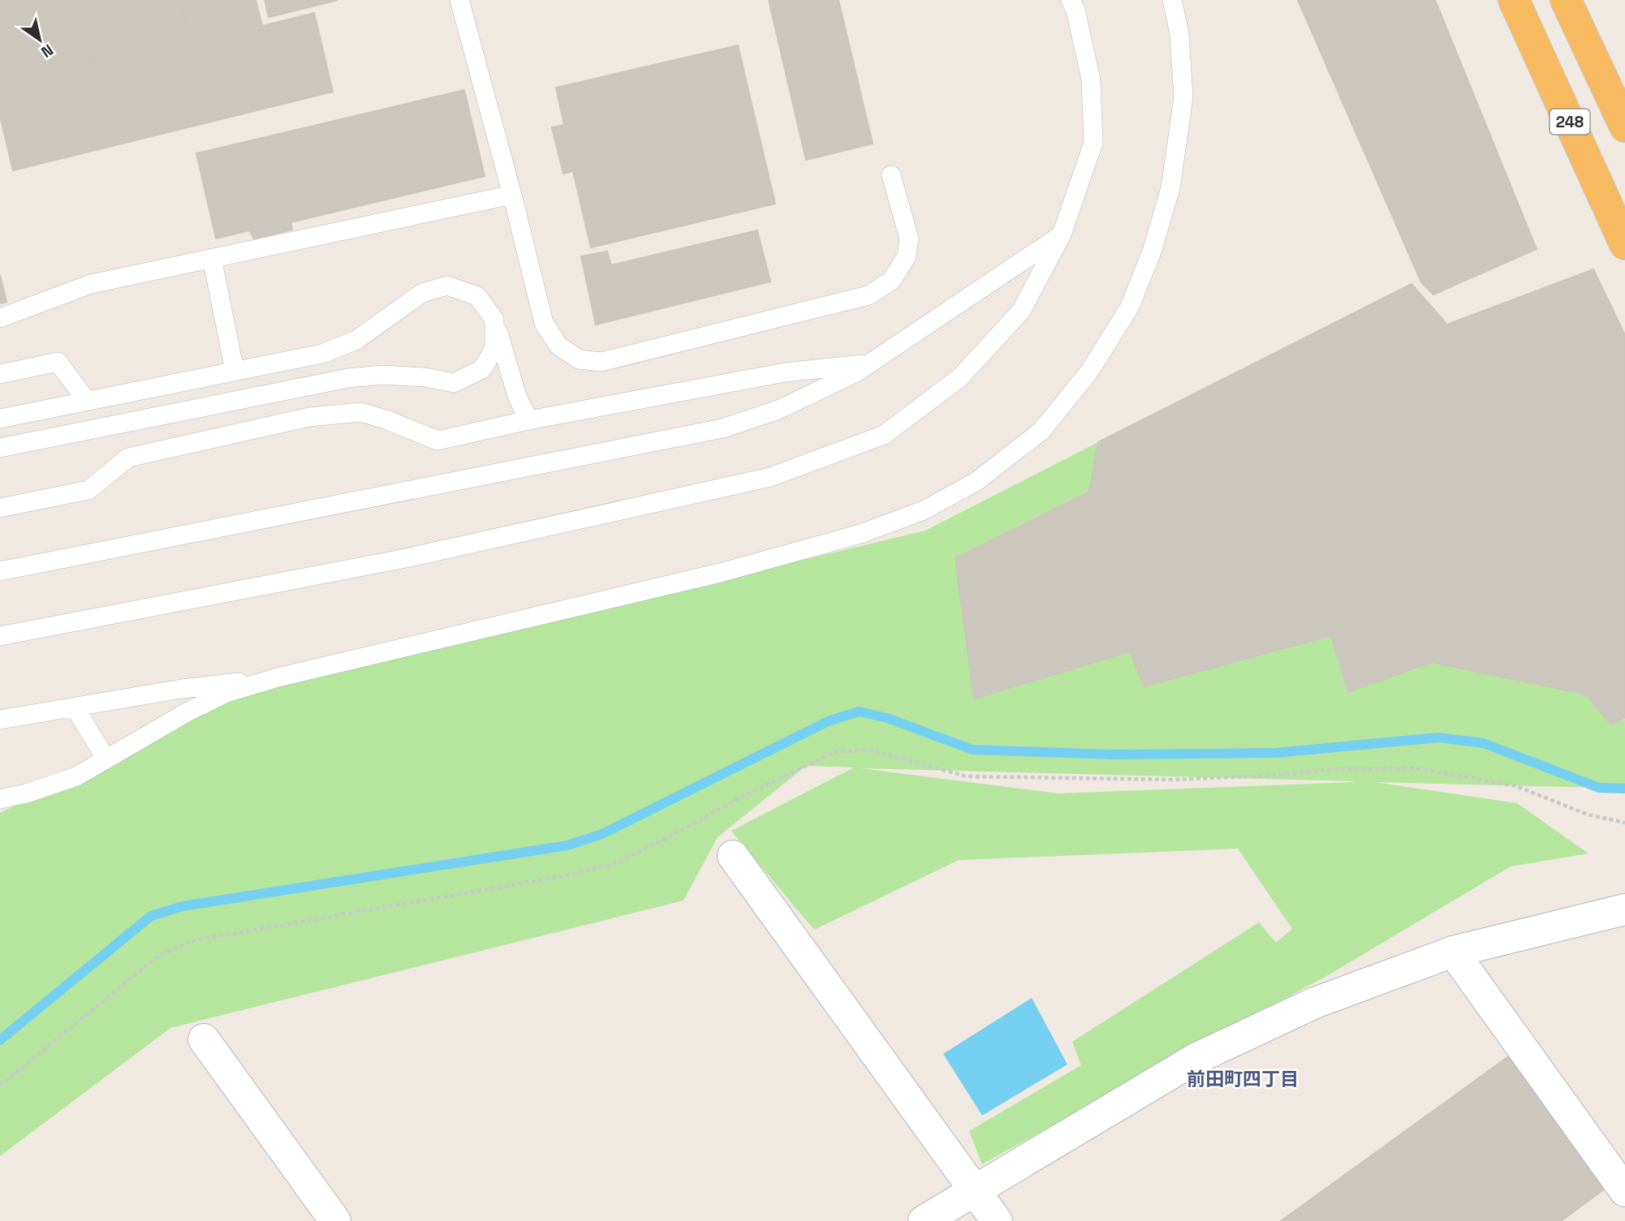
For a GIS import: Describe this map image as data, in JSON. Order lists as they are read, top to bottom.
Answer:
{
  "streets": {
    "highway": ["248"]
  },
  "districts": ["前田町四丁目"],
  "north": "bottom right"
}
